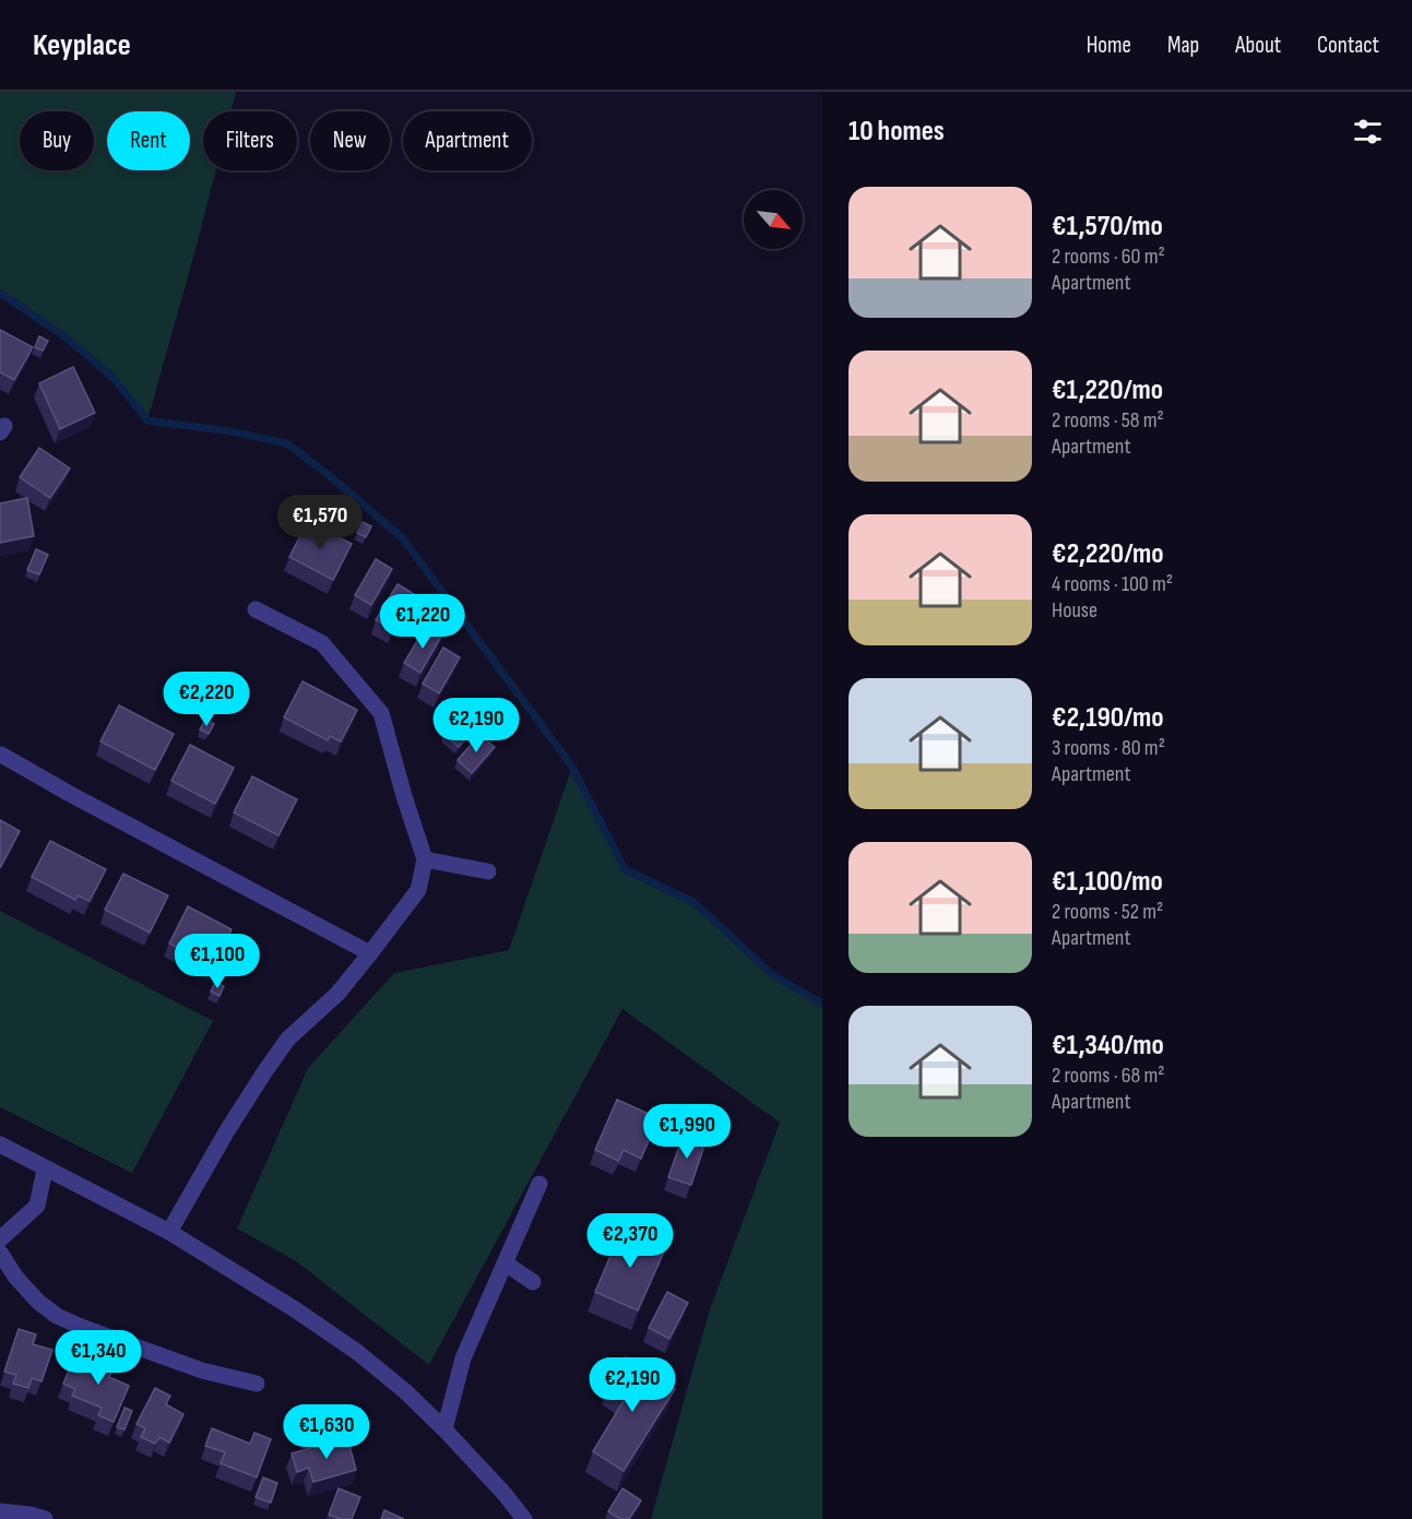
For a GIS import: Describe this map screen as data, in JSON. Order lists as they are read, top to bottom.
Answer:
{
  "north": "bottom right",
  "page": {
    "header": "Keyplace",
    "nav": [
      "Home",
      "Map",
      "About",
      "Contact"
    ],
    "heading": "10 homes",
    "chip": [
      "Buy",
      "Rent",
      "Filters",
      "New",
      "Apartment"
    ],
    "list": [
      {
        "name": "€1,570/mo",
        "note": "2 rooms · 60 m² · Apartment"
      },
      {
        "name": "€1,220/mo",
        "note": "2 rooms · 58 m² · Apartment"
      },
      {
        "name": "€2,220/mo",
        "note": "4 rooms · 100 m² · House"
      },
      {
        "name": "€2,190/mo",
        "note": "3 rooms · 80 m² · Apartment"
      },
      {
        "name": "€1,100/mo",
        "note": "2 rooms · 52 m² · Apartment"
      },
      {
        "name": "€1,340/mo",
        "note": "2 rooms · 68 m² · Apartment"
      }
    ],
    "price": [
      "€1,570",
      "€1,220",
      "€2,220",
      "€2,190",
      "€1,100",
      "€1,990",
      "€2,370",
      "€1,340",
      "€2,190",
      "€1,630"
    ]
  }
}
